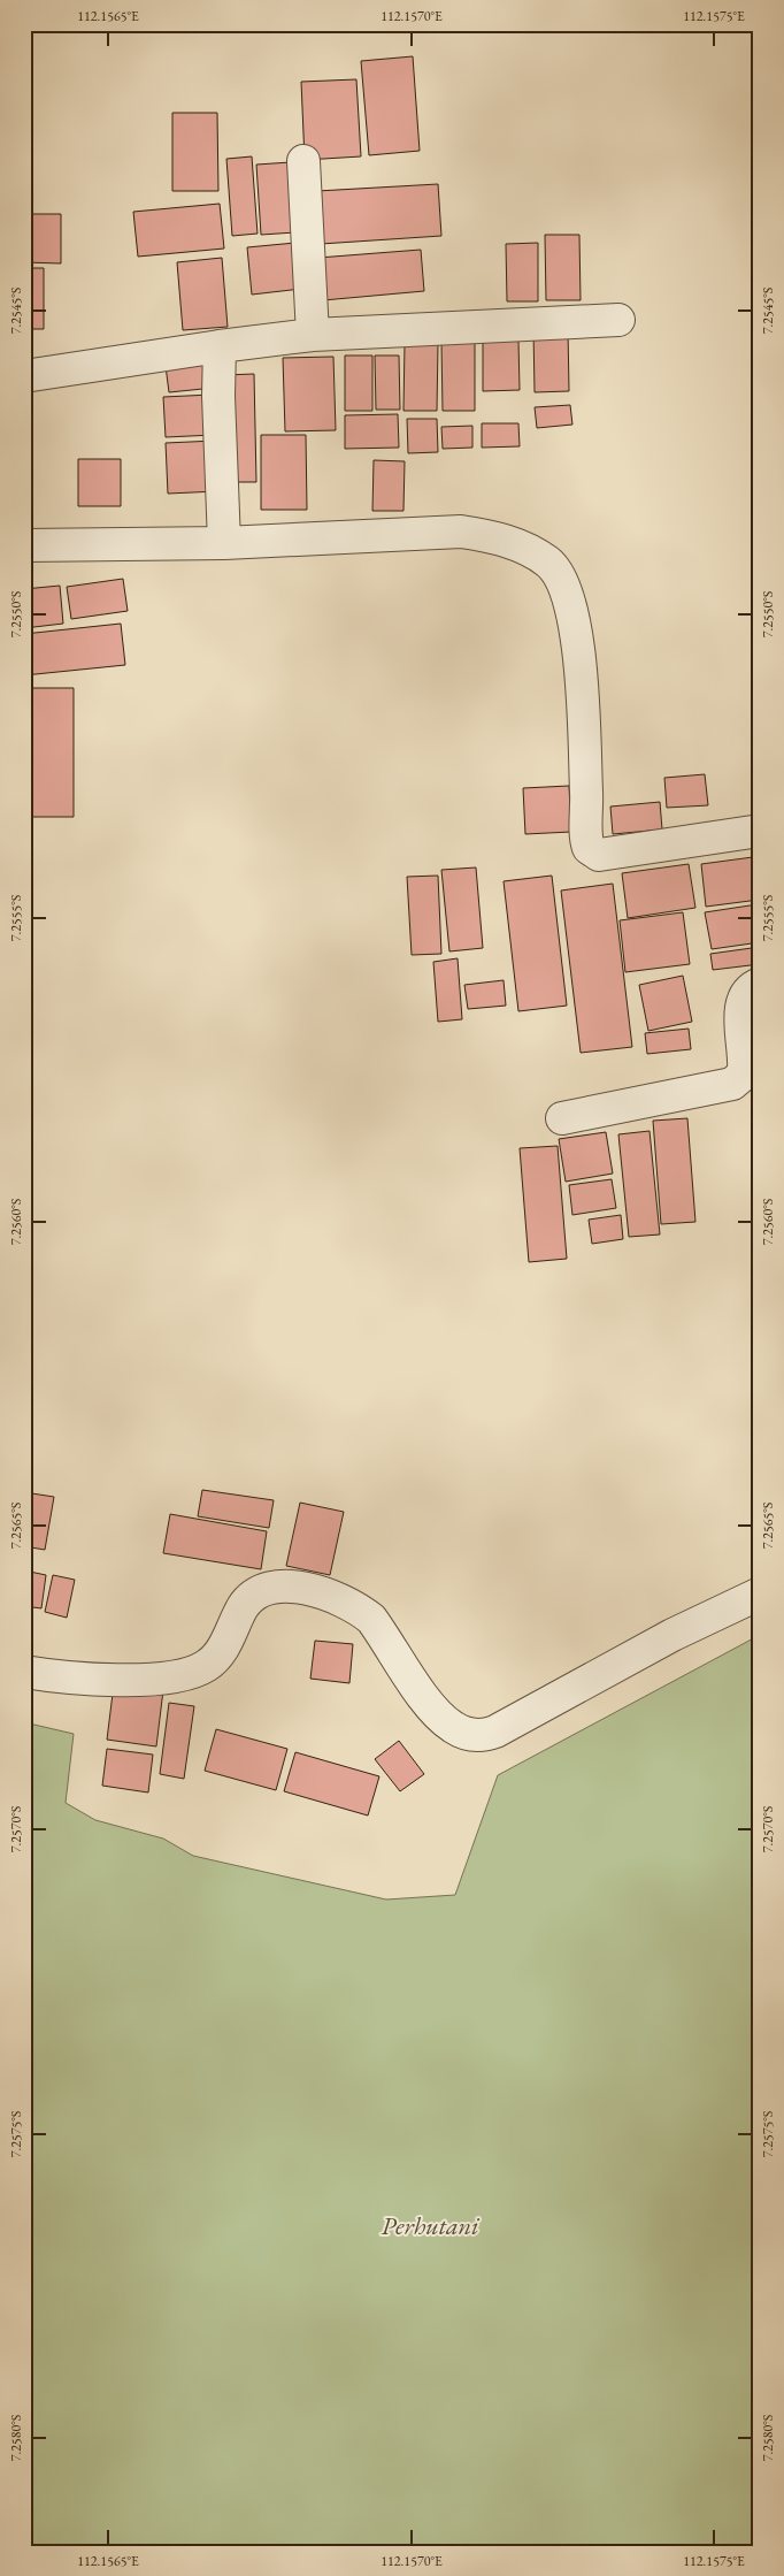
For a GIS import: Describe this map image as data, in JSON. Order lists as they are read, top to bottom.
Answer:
{
  "parks": ["Perhutani"],
  "coordinates": [
    "112.1565°E",
    "112.1570°E",
    "112.1575°E",
    "7.2545°S",
    "7.2550°S",
    "7.2555°S",
    "7.2560°S",
    "7.2565°S",
    "7.2570°S",
    "7.2575°S",
    "7.2580°S"
  ]
}
